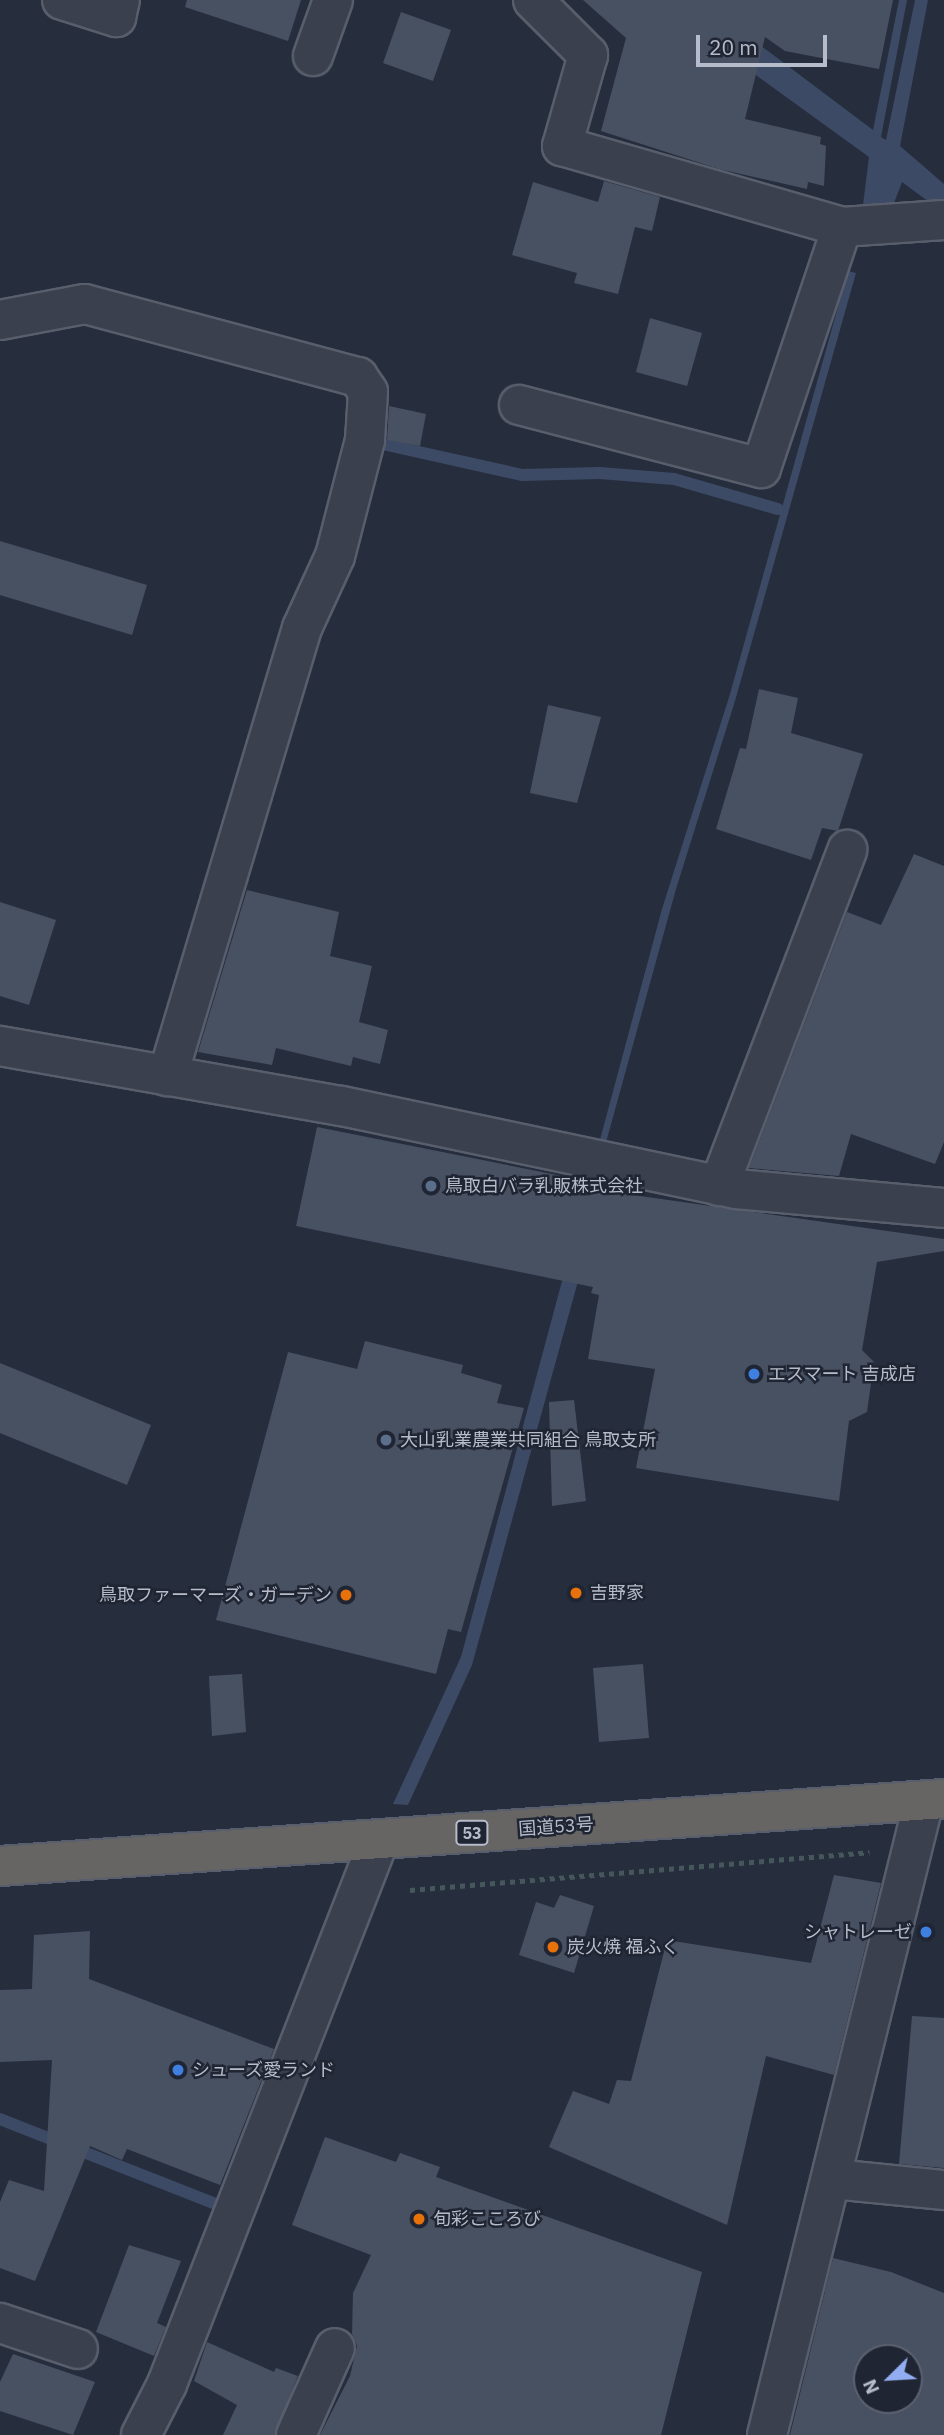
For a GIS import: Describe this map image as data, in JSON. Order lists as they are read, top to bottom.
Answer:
{
  "streets": {
    "highway": ["国道53号", "53"]
  },
  "places": [
    "鳥取白バラ乳販株式会社",
    "エスマート 吉成店",
    "大山乳業農業共同組合 鳥取支所",
    "吉野家",
    "鳥取ファーマーズ・ガーデン",
    "シャトレーゼ",
    "炭火焼 福ふく",
    "シューズ愛ランド",
    "旬彩こころび"
  ],
  "scale_bar": "20 m",
  "north": "bottom left"
}
